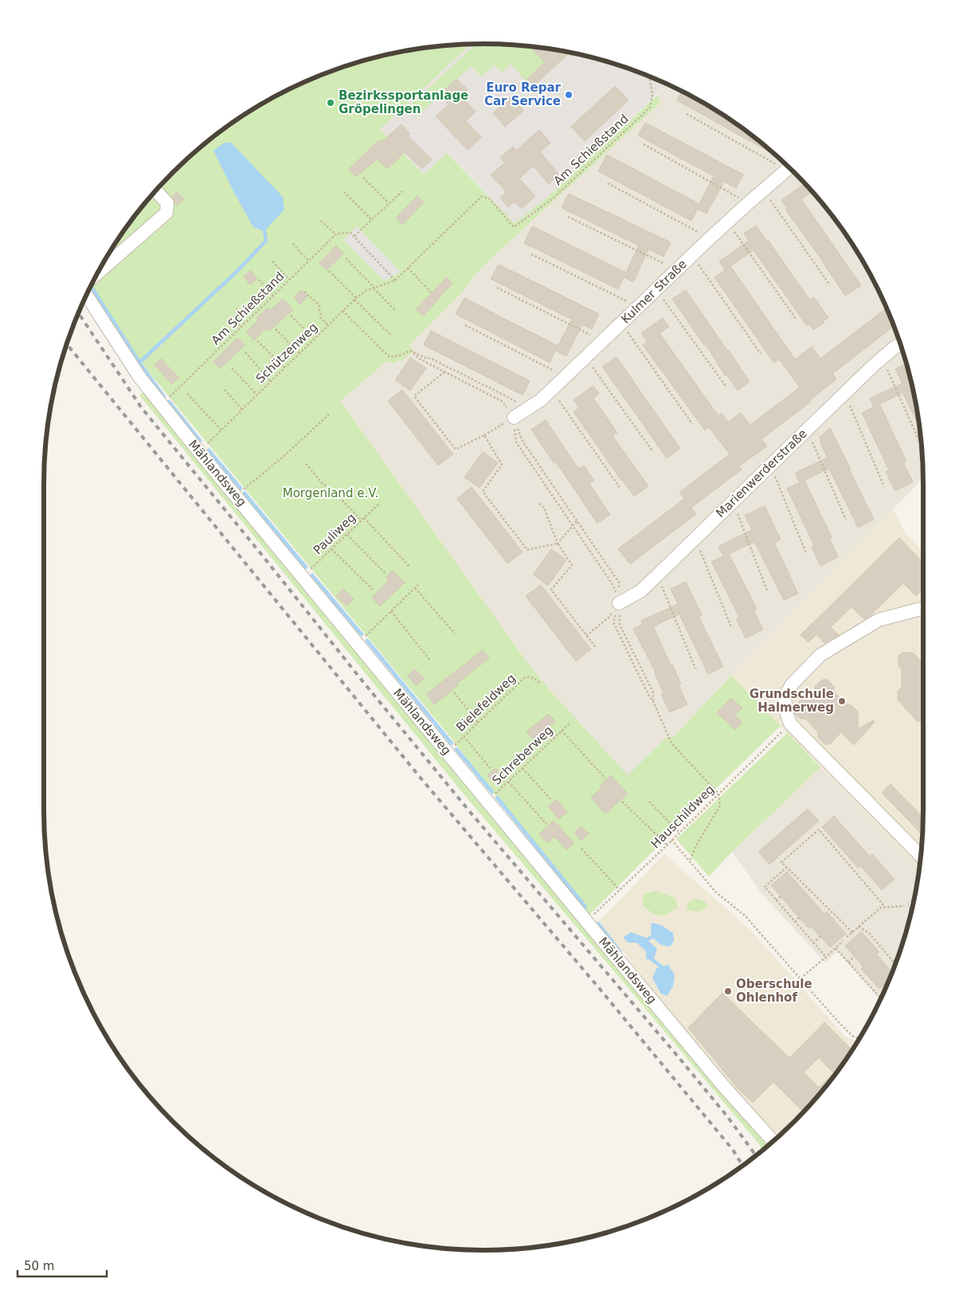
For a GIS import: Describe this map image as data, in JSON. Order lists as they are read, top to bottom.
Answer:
{
  "streets": {
    "street": ["Kulmer Straße", "Mählandsweg", "Marienwerderstraße"],
    "path": [
      "Am Schießstand",
      "Schützenweg",
      "Pauliweg",
      "Bielefeldweg",
      "Schreberweg",
      "Hauschildweg"
    ]
  },
  "crossings": [
    ["Am Schießstand", "Schützenweg"],
    ["Am Schießstand", "Mählandsweg"],
    ["Schützenweg", "Mählandsweg"],
    ["Mählandsweg", "Pauliweg"],
    ["Mählandsweg", "Bielefeldweg"],
    ["Mählandsweg", "Schreberweg"],
    ["Mählandsweg", "Hauschildweg"]
  ],
  "parks": ["Morgenland e.V."],
  "places": [
    "Euro Repar Car Service",
    "Bezirkssportanlage Gröpelingen",
    "Grundschule Halmerweg",
    "Oberschule Ohlenhof"
  ],
  "scale_bar": "50 m"
}
